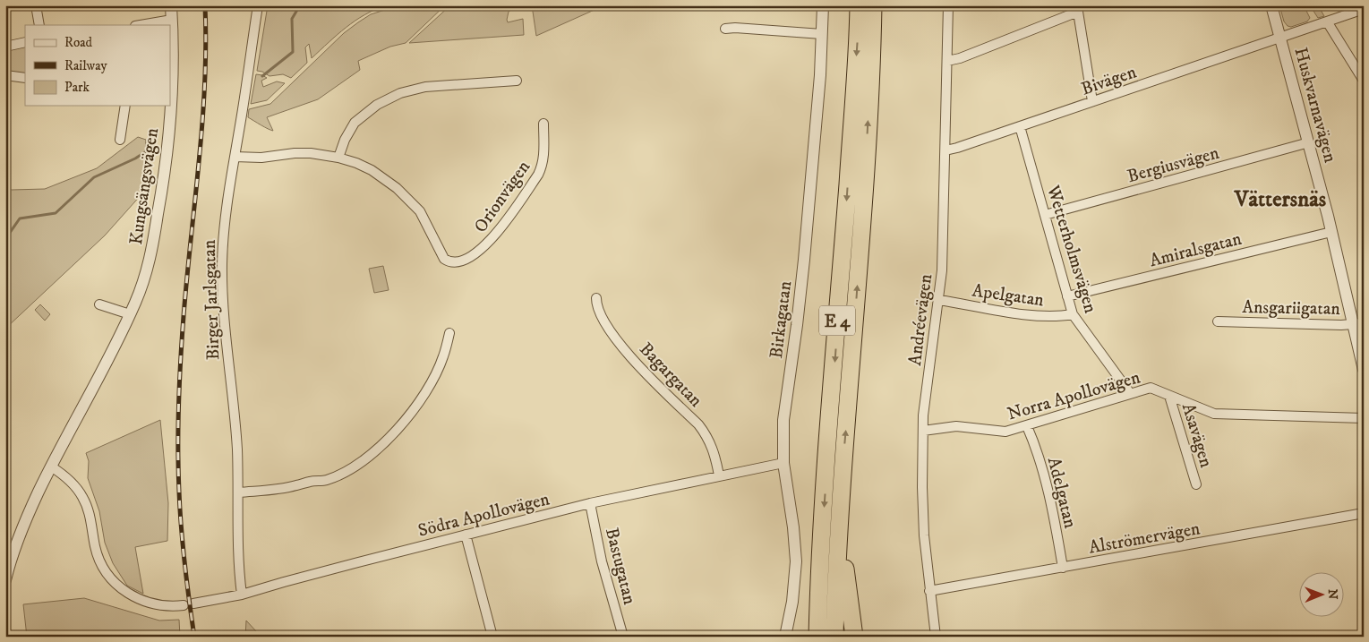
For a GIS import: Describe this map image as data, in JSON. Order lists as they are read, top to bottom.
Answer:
{
  "streets": {
    "highway": ["E 4"],
    "street": [
      "Bivägen",
      "Huskvarnavägen",
      "Bergiusvägen",
      "Kungsängsvägen",
      "Orionvägen",
      "Wetterholmsvägen",
      "Amiralsgatan",
      "Apelgatan",
      "Birger Jarlsgatan",
      "Ansgariigatan",
      "Birkagatan",
      "Andréevägen",
      "Bagargatan",
      "Norra Apollovägen",
      "Asavägen",
      "Adelgatan",
      "Södra Apollovägen",
      "Alströmervägen",
      "Bastugatan"
    ]
  },
  "crossings": [
    ["Bivägen", "Huskvarnavägen"],
    ["Bivägen", "Wetterholmsvägen"],
    ["Bivägen", "Andréevägen"],
    ["Huskvarnavägen", "Bergiusvägen"],
    ["Huskvarnavägen", "Amiralsgatan"],
    ["Huskvarnavägen", "Ansgariigatan"],
    ["Bergiusvägen", "Wetterholmsvägen"],
    ["Wetterholmsvägen", "Amiralsgatan"],
    ["Wetterholmsvägen", "Apelgatan"],
    ["Wetterholmsvägen", "Norra Apollovägen"],
    ["Apelgatan", "Andréevägen"],
    ["Birger Jarlsgatan", "Södra Apollovägen"],
    ["Birkagatan", "Södra Apollovägen"],
    ["Andréevägen", "Norra Apollovägen"],
    ["Andréevägen", "Alströmervägen"],
    ["Bagargatan", "Södra Apollovägen"],
    ["Norra Apollovägen", "Asavägen"],
    ["Norra Apollovägen", "Adelgatan"],
    ["Adelgatan", "Alströmervägen"],
    ["Södra Apollovägen", "Bastugatan"]
  ],
  "districts": ["Vättersnäs"],
  "legend": ["Road", "Railway", "Park"],
  "north": "right"
}
